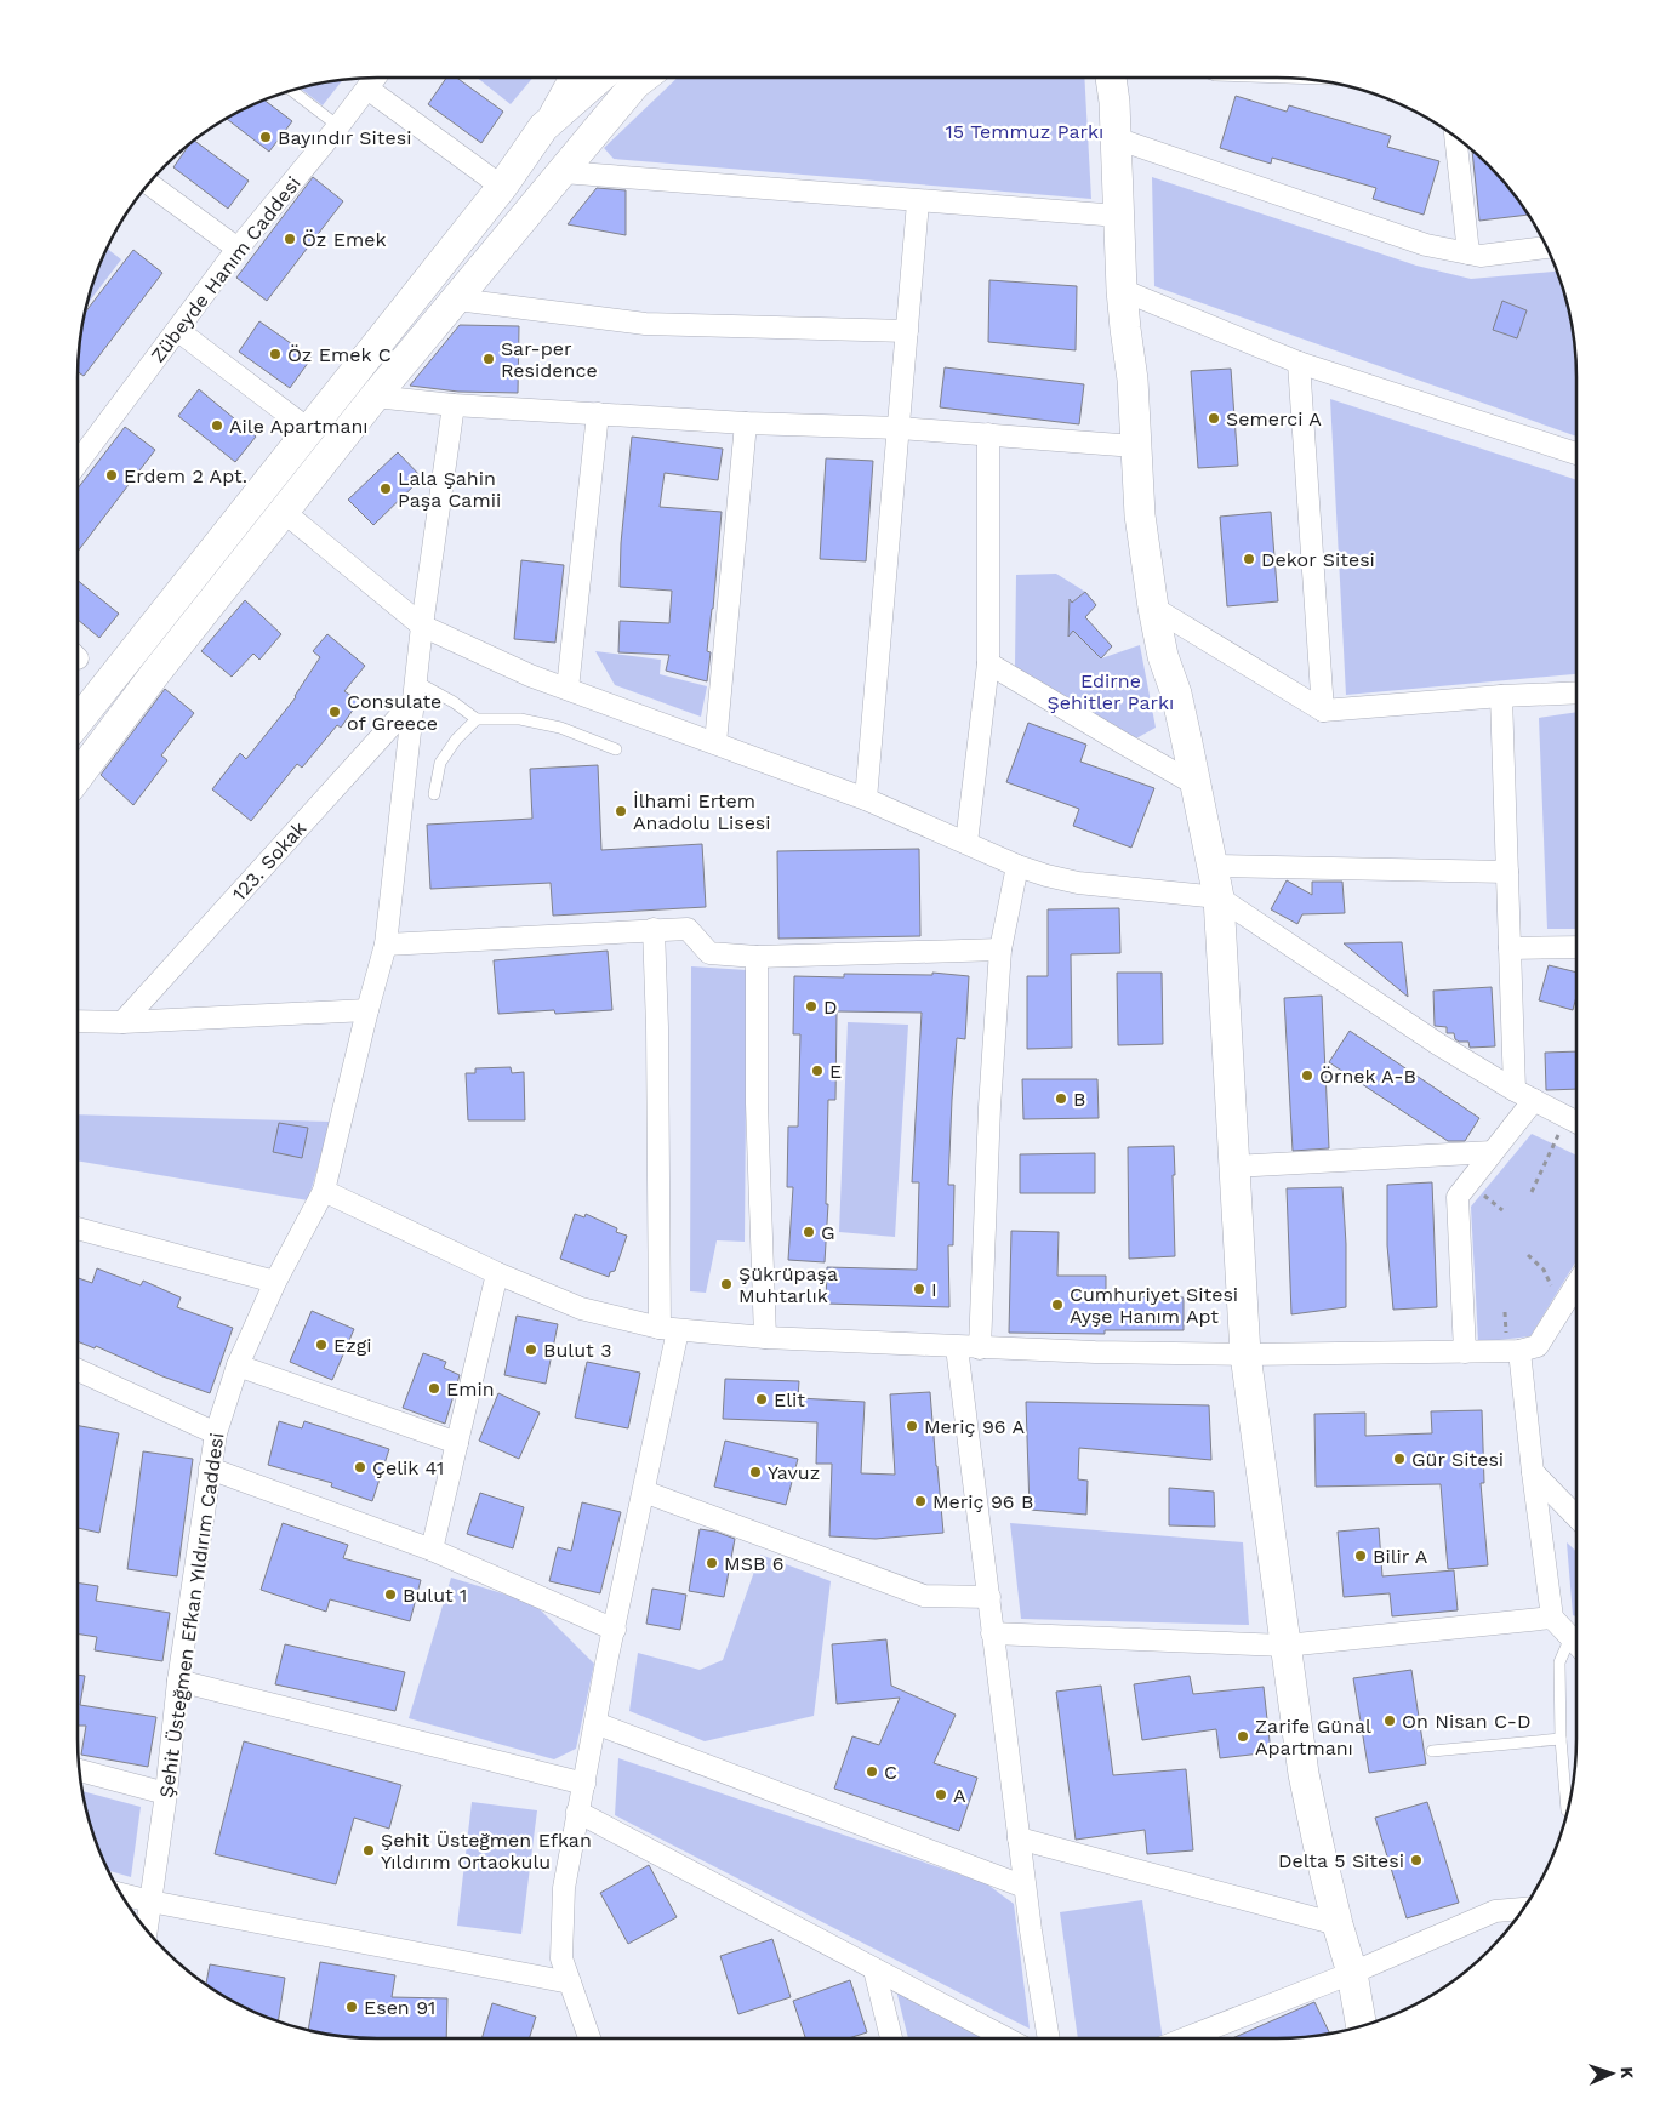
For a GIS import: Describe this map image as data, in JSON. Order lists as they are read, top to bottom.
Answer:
{
  "streets": {
    "street": ["Zübeyde Hanım Caddesi", "123. Sokak", "Şehit Üsteğmen Efkan Yıldırım Caddesi"]
  },
  "crossings": [
    ["123. Sokak", "Şehit Üsteğmen Efkan Yıldırım Caddesi"]
  ],
  "parks": ["15 Temmuz Parkı", "Edirne Şehitler Parkı"],
  "places": [
    "Bayındır Sitesi",
    "Öz Emek",
    "Öz Emek C",
    "Sar-per Residence",
    "Semerci A",
    "Aile Apartmanı",
    "Erdem 2 Apt.",
    "Lala Şahin Paşa Camii",
    "Dekor Sitesi",
    "Consulate of Greece",
    "İlhami Ertem Anadolu Lisesi",
    "D",
    "E",
    "Örnek A-B",
    "B",
    "G",
    "Şükrüpaşa Muhtarlık",
    "I",
    "Cumhuriyet Sitesi Ayşe Hanım Apt",
    "Ezgi",
    "Bulut 3",
    "Emin",
    "Elit",
    "Meriç 96 A",
    "Gür Sitesi",
    "Çelik 41",
    "Yavuz",
    "Meriç 96 B",
    "Bilir A",
    "MSB 6",
    "Bulut 1",
    "On Nisan C-D",
    "Zarife Günal Apartmanı",
    "C",
    "A",
    "Şehit Üsteğmen Efkan Yıldırım Ortaokulu",
    "Delta 5 Sitesi",
    "Esen 91"
  ],
  "north": "right"
}
